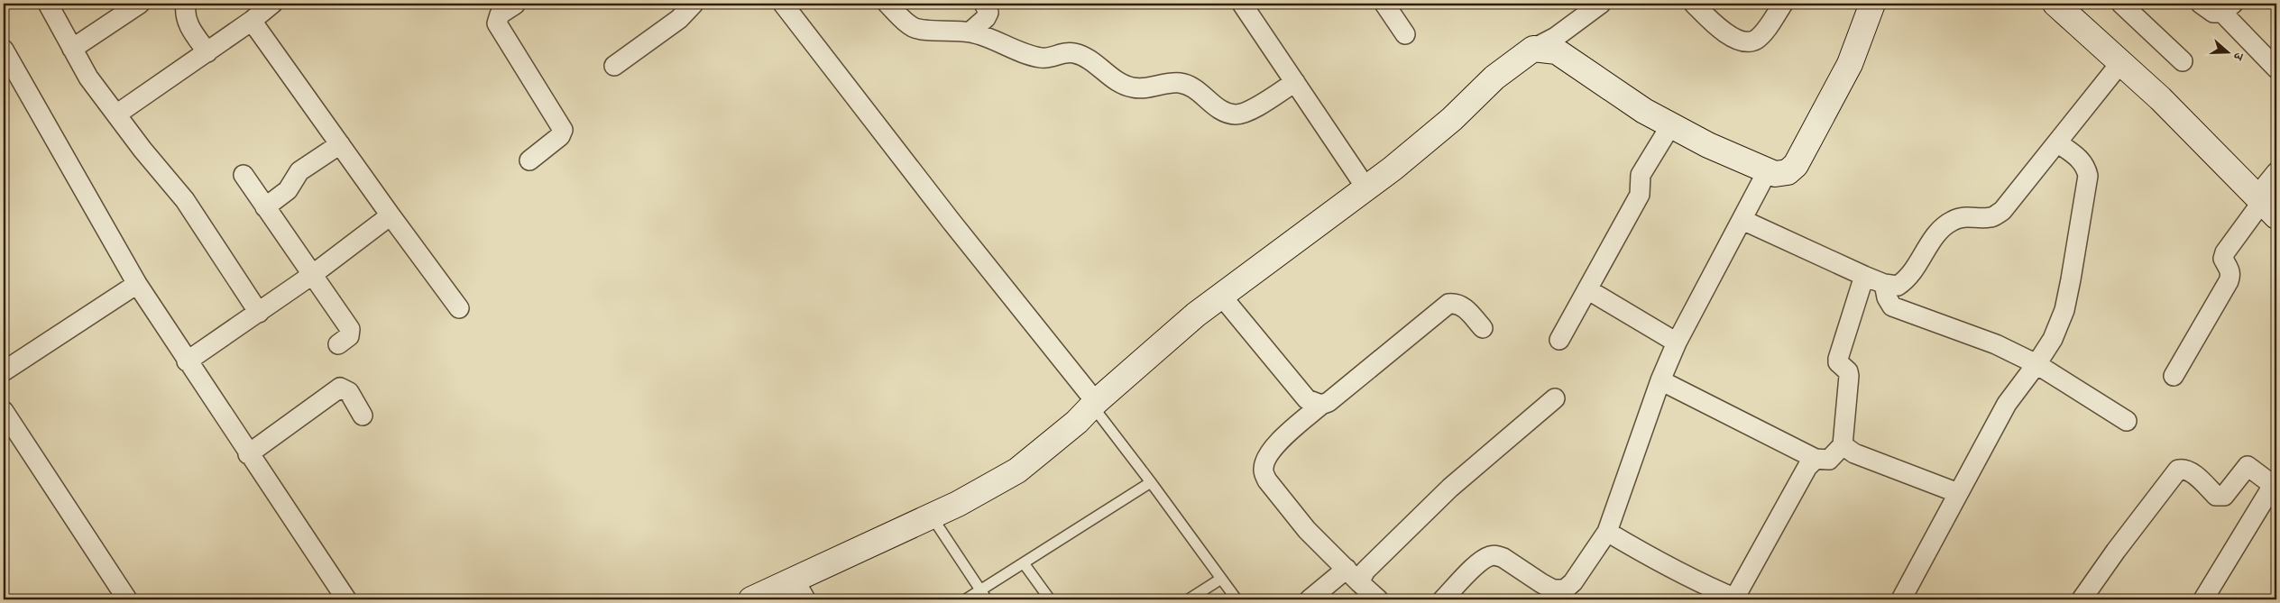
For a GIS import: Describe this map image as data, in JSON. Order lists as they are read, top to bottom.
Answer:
{
  "north": "right"
}
